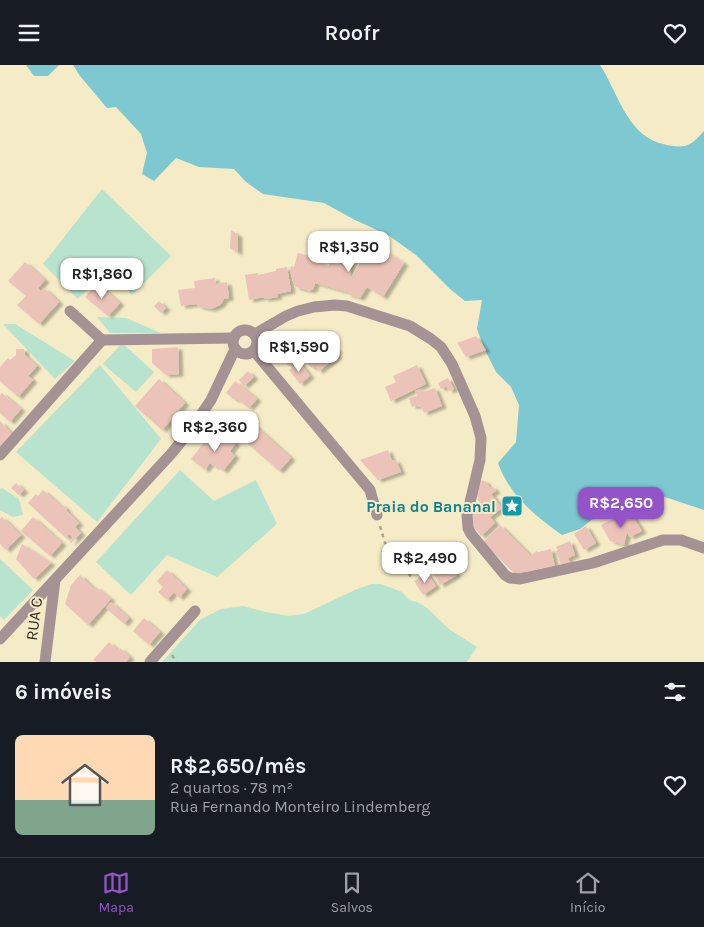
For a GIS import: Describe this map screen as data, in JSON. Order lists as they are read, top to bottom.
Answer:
{
  "streets": {
    "street": ["RUA C"]
  },
  "places": {
    "place": ["Praia do Bananal"]
  },
  "page": {
    "header": "Roofr",
    "price": [
      "R$1,350",
      "R$1,860",
      "R$1,590",
      "R$2,360",
      "R$2,650",
      "R$2,490"
    ],
    "heading": "6 imóveis",
    "list": [
      {
        "name": "R$2,650/mês",
        "note": "2 quartos · 78 m² · Rua Fernando Monteiro Lindemberg"
      }
    ],
    "tabs": ["Mapa", "Salvos", "Início"]
  }
}
